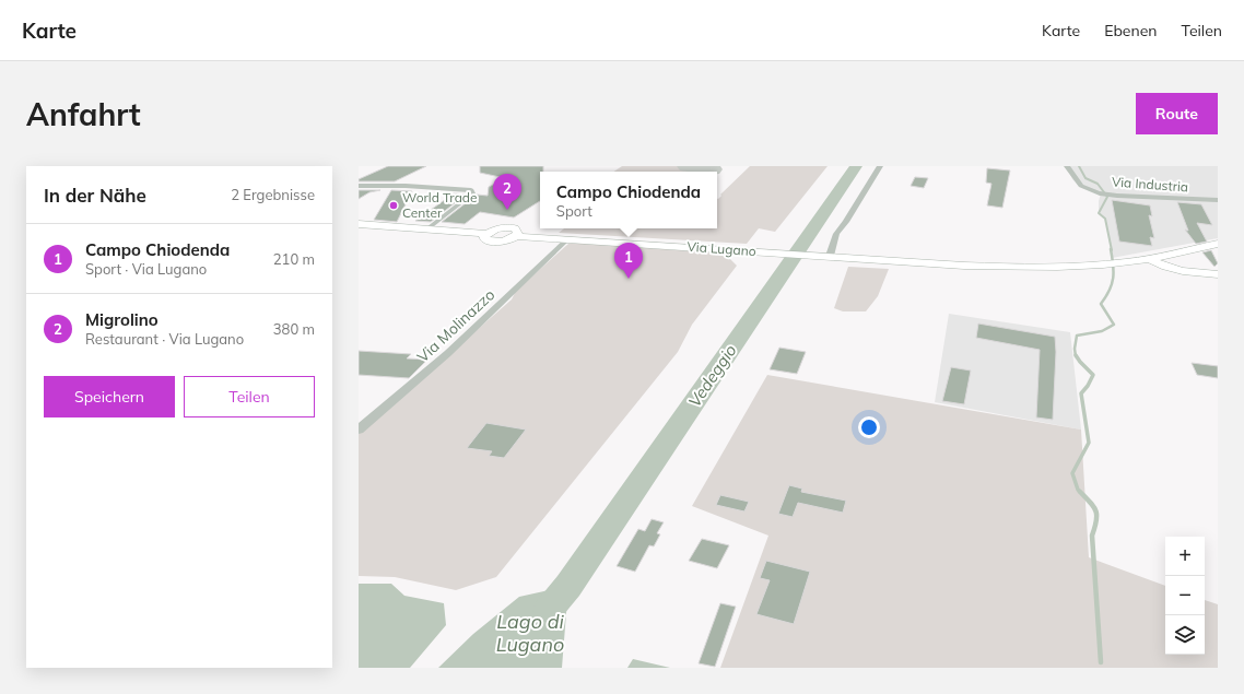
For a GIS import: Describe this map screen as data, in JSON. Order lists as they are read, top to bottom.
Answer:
{
  "streets": {
    "main road": ["Via Lugano"],
    "street": ["Via Industria", "Via Molinazzo"]
  },
  "crossings": [
    ["Via Lugano", "Via Molinazzo"]
  ],
  "water": ["Vedeggio", "Lago di Lugano"],
  "places": ["World Trade Center"],
  "page": {
    "header": "Karte",
    "nav": ["Karte", "Ebenen", "Teilen"],
    "buttons": [
      "Route",
      ["Speichern", "Teilen"]
    ],
    "title": "Anfahrt",
    "heading": ["In der Nähe", "2 Ergebnisse"],
    "popup": ["Campo Chiodenda", "Sport"],
    "pins": ["2", "1"],
    "list": [
      {
        "mark": "1",
        "name": "Campo Chiodenda",
        "note": "Sport · Via Lugano",
        "value": "210 m"
      },
      {
        "mark": "2",
        "name": "Migrolino",
        "note": "Restaurant · Via Lugano",
        "value": "380 m"
      }
    ],
    "map_buttons": ["+", "−"]
  }
}
